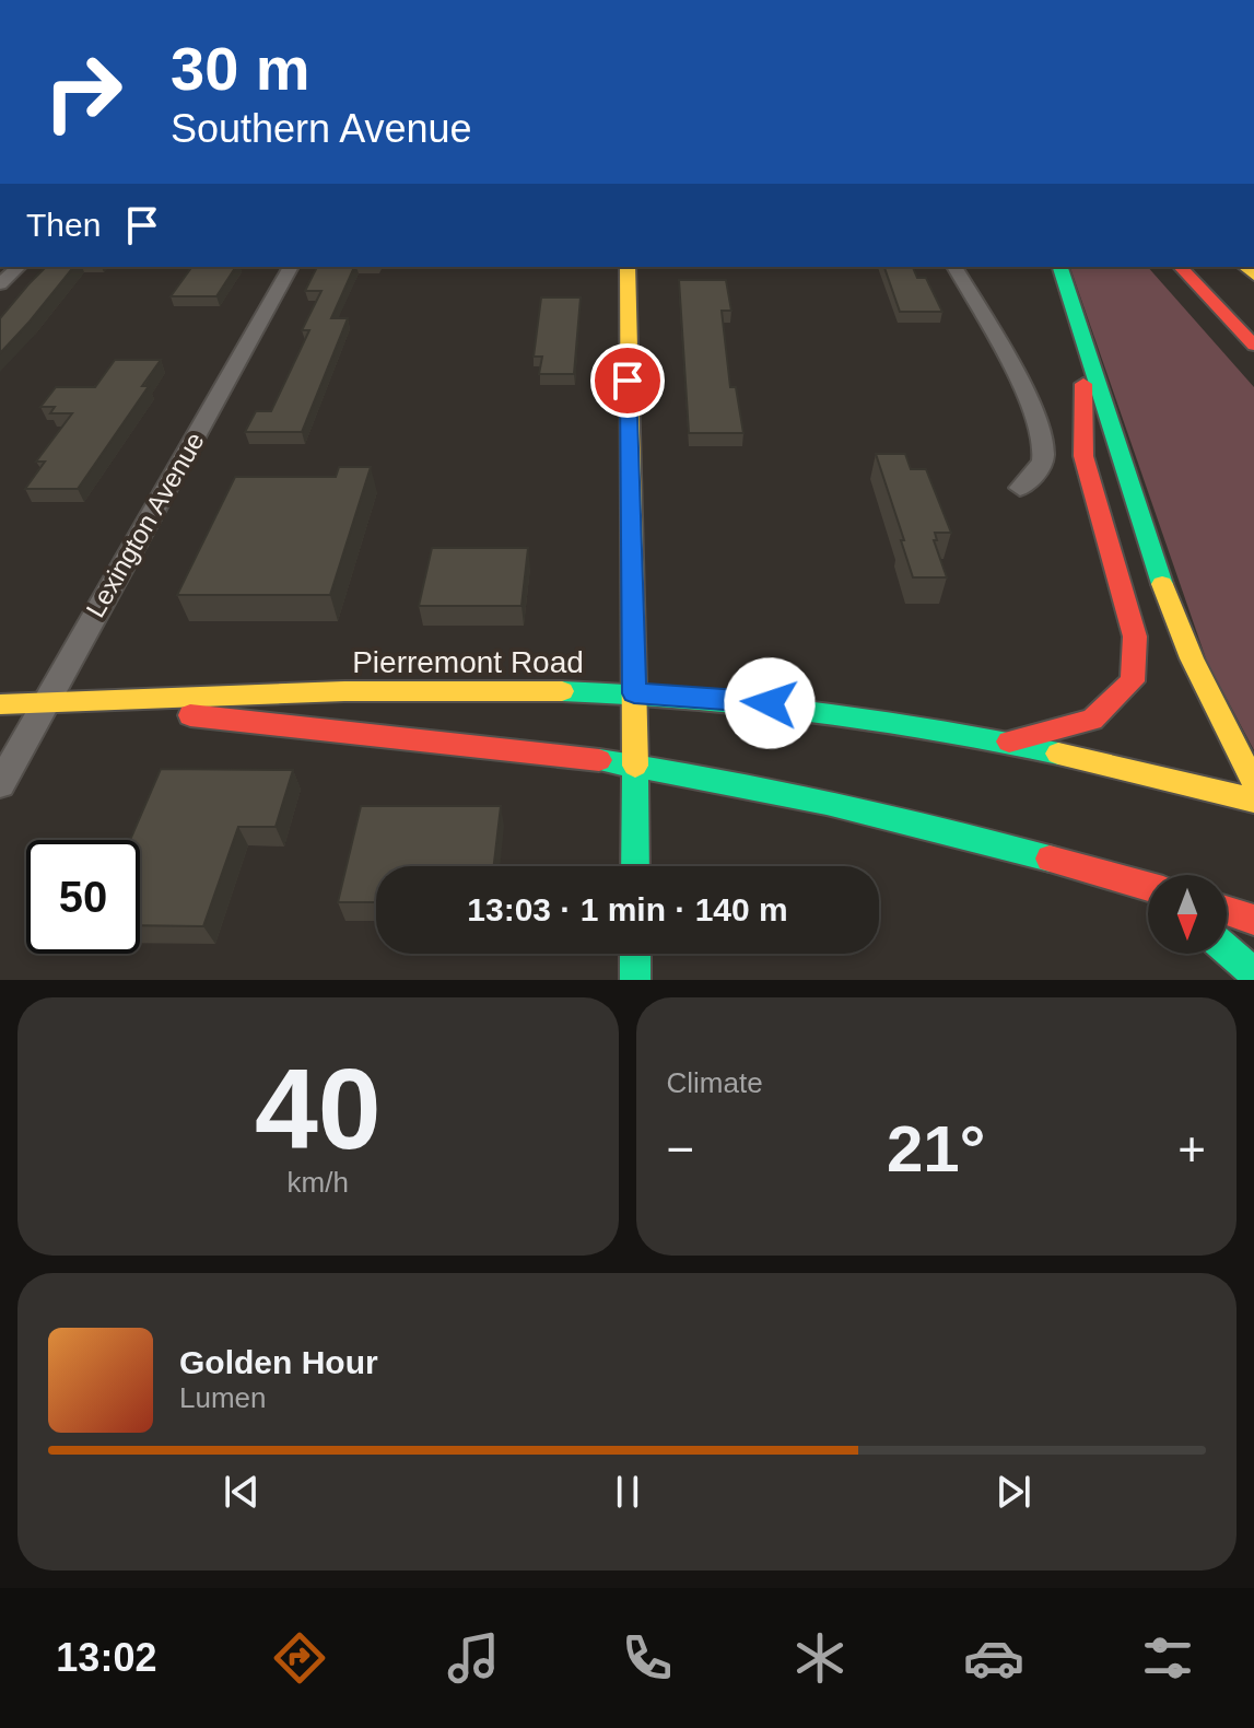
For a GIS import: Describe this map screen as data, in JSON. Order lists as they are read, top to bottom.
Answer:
{
  "streets": {
    "main road": ["Pierremont Road"],
    "street": ["Lexington Avenue"]
  },
  "crossings": [
    ["Lexington Avenue", "Pierremont Road"]
  ],
  "north": "bottom",
  "page": {
    "turn": ["30 m", "Southern Avenue"],
    "then": "Then",
    "limit": "50",
    "trip": "13:03 · 1 min · 140 m",
    "tile": [
      ["40", "km/h"],
      "Climate"
    ],
    "heat": ["−", "21°", "+"],
    "song": ["Golden Hour", "Lumen"],
    "tabs": "13:02"
  }
}
